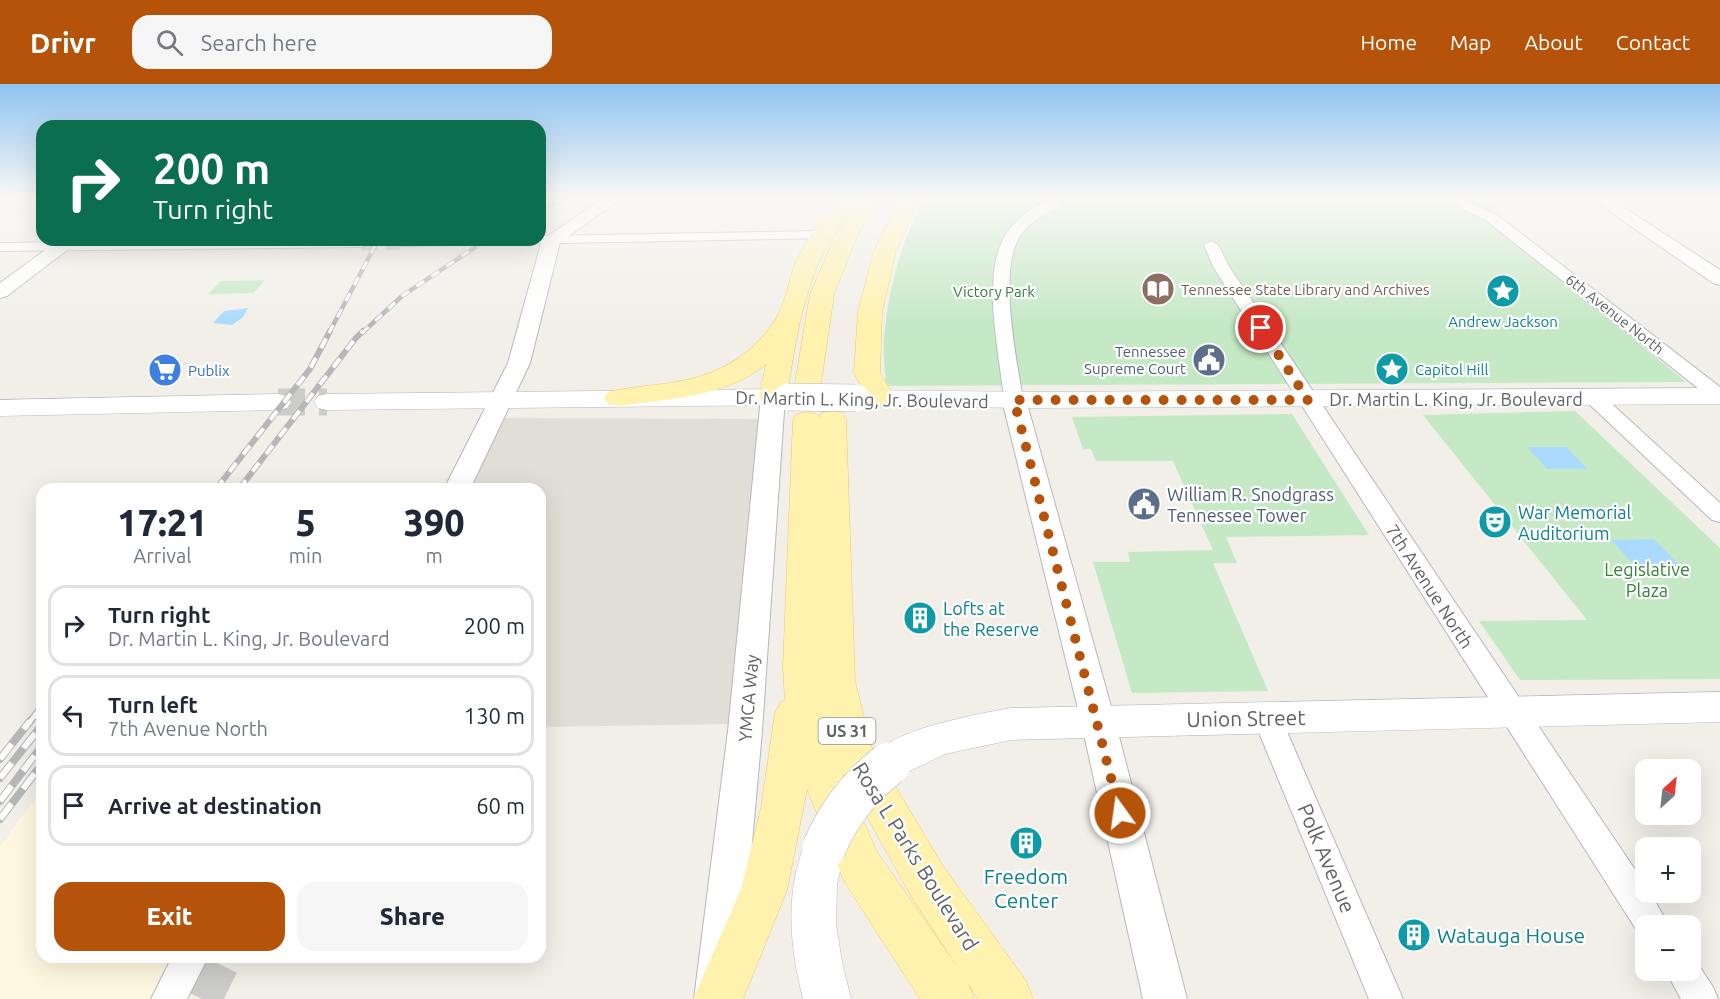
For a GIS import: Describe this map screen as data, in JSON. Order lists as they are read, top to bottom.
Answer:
{
  "streets": {
    "main road": [
      "Dr. Martin L. King, Jr. Boulevard",
      "Union Street",
      "US 31",
      "Rosa L Parks Boulevard"
    ],
    "street": [
      "6th Avenue North",
      "7th Avenue North",
      "YMCA Way",
      "Polk Avenue"
    ]
  },
  "crossings": [
    ["6th Avenue North", "Dr. Martin L. King, Jr. Boulevard"],
    ["Dr. Martin L. King, Jr. Boulevard", "7th Avenue North"],
    ["Dr. Martin L. King, Jr. Boulevard", "YMCA Way"],
    ["Dr. Martin L. King, Jr. Boulevard", "Rosa L Parks Boulevard"],
    ["7th Avenue North", "Union Street"],
    ["YMCA Way", "Rosa L Parks Boulevard"],
    ["Union Street", "Polk Avenue"]
  ],
  "parks": ["Victory Park", "Legislative Plaza"],
  "places": {
    "library": ["Tennessee State Library and Archives"],
    "place": ["Andrew Jackson", "Capitol Hill"],
    "public building": ["Tennessee Supreme Court", "William R. Snodgrass Tennessee Tower"],
    "supermarket": ["Publix"],
    "theatre": ["War Memorial Auditorium"],
    "building": ["Lofts at the Reserve", "Freedom Center", "Watauga House"]
  },
  "north": "top right",
  "page": {
    "header": "Drivr",
    "search": "Search here",
    "nav": [
      "Home",
      "Map",
      "About",
      "Contact"
    ],
    "turn": ["200 m", "Turn right"],
    "eta": [
      "17:21",
      "Arrival",
      "5",
      "min",
      "390",
      "m"
    ],
    "list": [
      {
        "name": "Turn right",
        "note": "Dr. Martin L. King, Jr. Boulevard",
        "value": "200 m"
      },
      {
        "name": "Turn left",
        "note": "7th Avenue North",
        "value": "130 m"
      },
      {
        "name": "Arrive at destination",
        "value": "60 m"
      }
    ],
    "map_buttons": ["+", "−"],
    "buttons": ["Exit", "Share"]
  }
}
